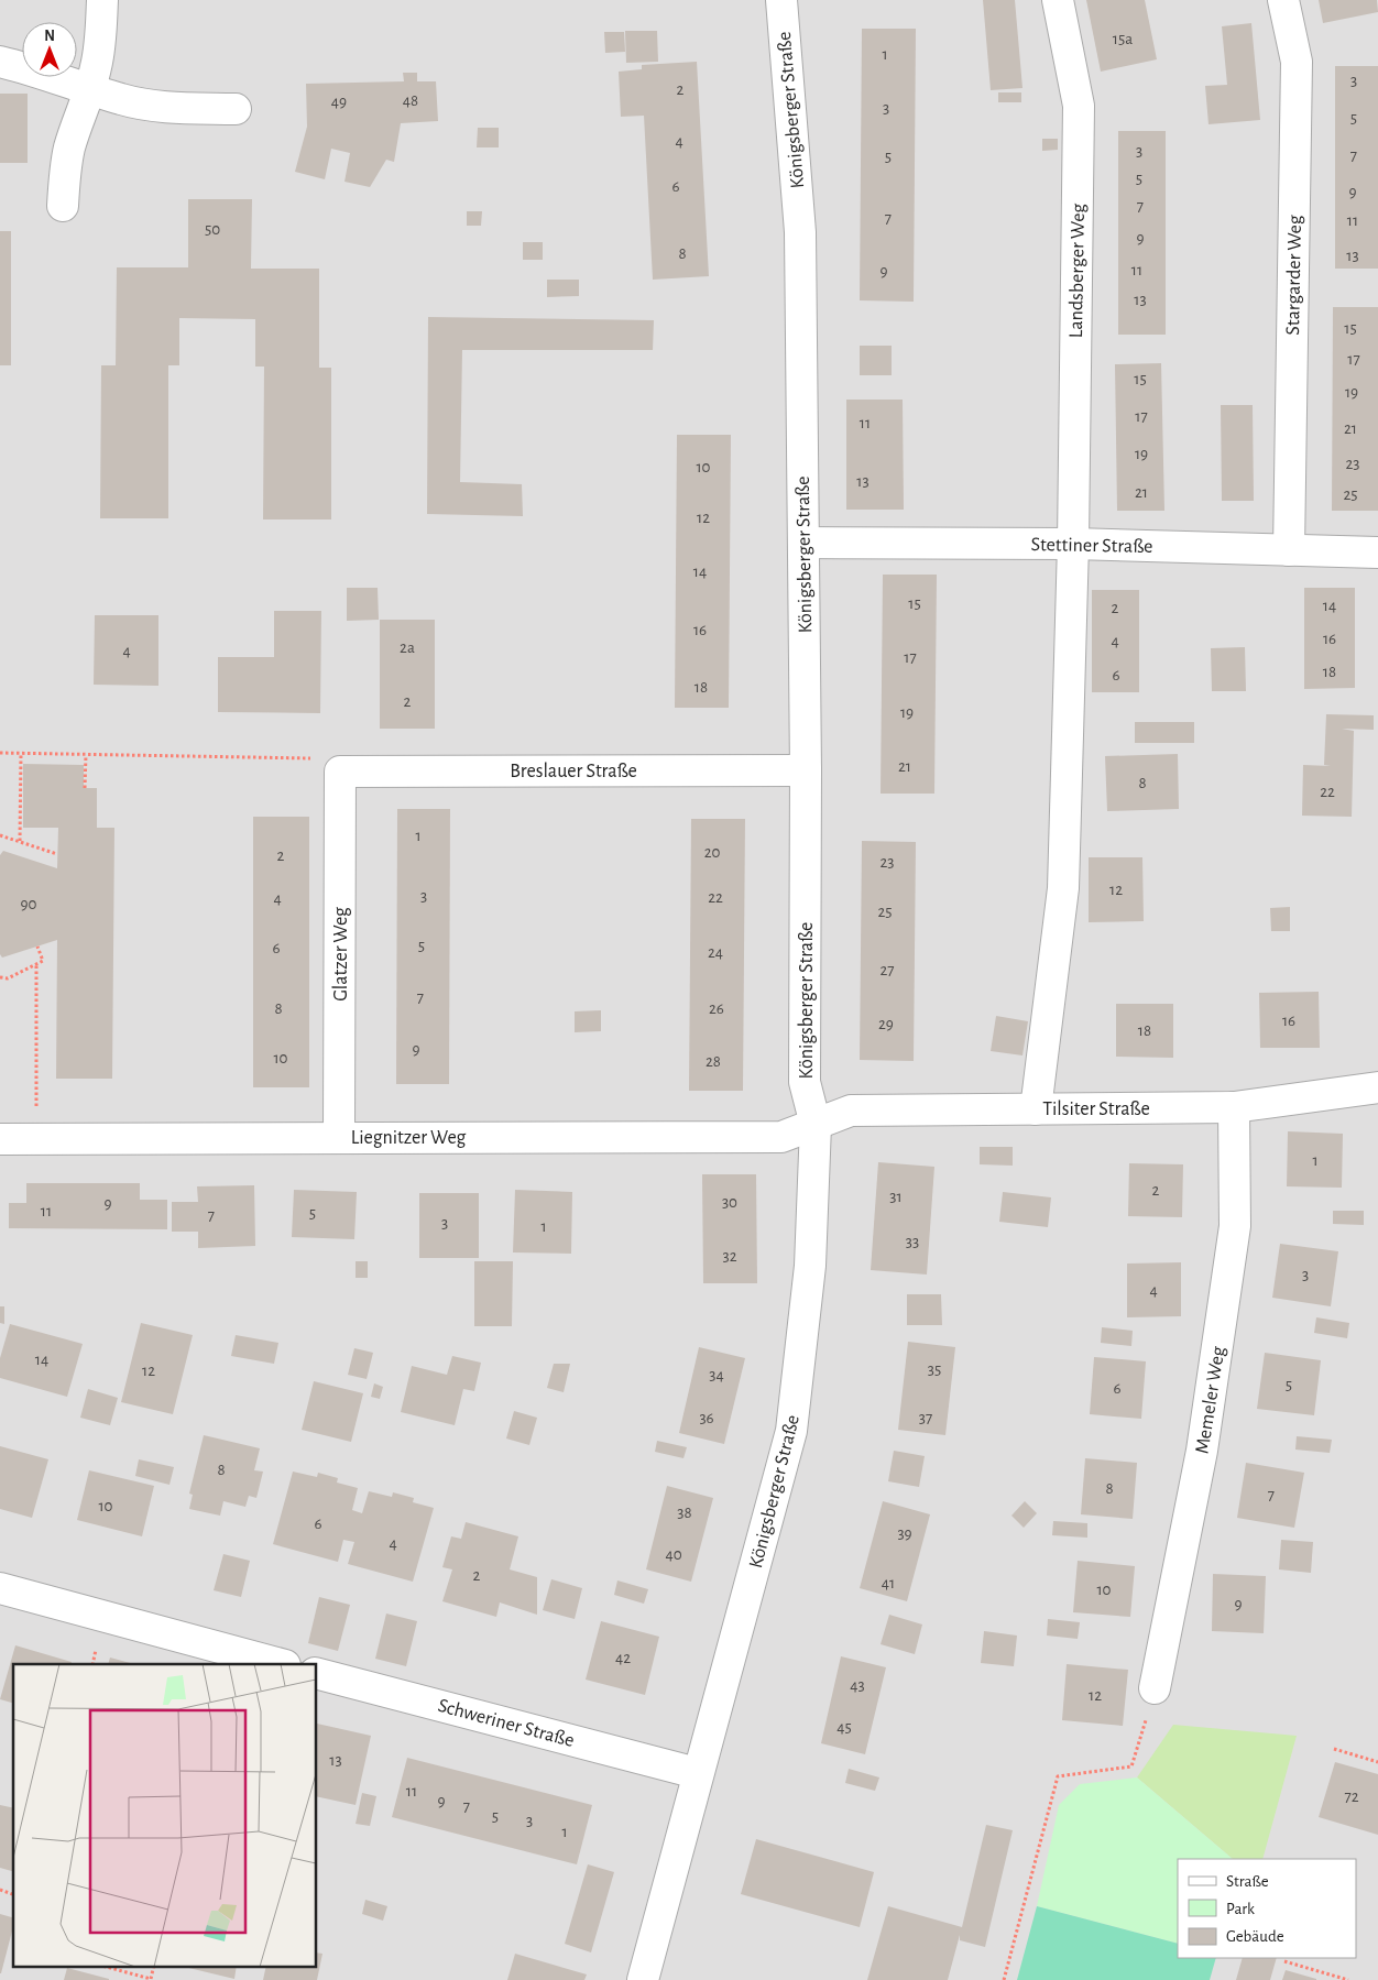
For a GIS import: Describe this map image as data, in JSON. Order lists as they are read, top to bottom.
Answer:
{
  "streets": {
    "street": [
      "Königsberger Straße",
      "Landsberger Weg",
      "Stargarder Weg",
      "Stettiner Straße",
      "Breslauer Straße",
      "Glatzer Weg",
      "Tilsiter Straße",
      "Liegnitzer Weg",
      "Memeler Weg",
      "Schweriner Straße"
    ]
  },
  "crossings": [
    ["Königsberger Straße", "Stettiner Straße"],
    ["Königsberger Straße", "Breslauer Straße"],
    ["Königsberger Straße", "Tilsiter Straße"],
    ["Königsberger Straße", "Liegnitzer Weg"],
    ["Königsberger Straße", "Schweriner Straße"],
    ["Landsberger Weg", "Stettiner Straße"],
    ["Landsberger Weg", "Tilsiter Straße"],
    ["Stargarder Weg", "Stettiner Straße"],
    ["Breslauer Straße", "Glatzer Weg"],
    ["Glatzer Weg", "Liegnitzer Weg"],
    ["Tilsiter Straße", "Liegnitzer Weg"],
    ["Tilsiter Straße", "Memeler Weg"]
  ],
  "house_numbers": [
    "15a",
    "1",
    "3",
    "2",
    "48",
    "49",
    "3",
    "5",
    "4",
    "3",
    "7",
    "5",
    "5",
    "6",
    "9",
    "7",
    "7",
    "11",
    "50",
    "9",
    "8",
    "13",
    "11",
    "9",
    "13",
    "15",
    "17",
    "15",
    "19",
    "17",
    "11",
    "21",
    "19",
    "23",
    "10",
    "13",
    "21",
    "25",
    "12",
    "14",
    "15",
    "14",
    "2",
    "16",
    "16",
    "4",
    "2a",
    "4",
    "17",
    "18",
    "6",
    "18",
    "2",
    "19",
    "21",
    "8",
    "22",
    "1",
    "20",
    "2",
    "23",
    "12",
    "3",
    "22",
    "4",
    "90",
    "25",
    "5",
    "6",
    "24",
    "27",
    "7",
    "8",
    "26",
    "16",
    "29",
    "18",
    "9",
    "10",
    "28",
    "1",
    "2",
    "31",
    "30",
    "9",
    "11",
    "5",
    "7",
    "3",
    "1",
    "33",
    "32",
    "3",
    "4",
    "14",
    "35",
    "12",
    "34",
    "5",
    "6",
    "36",
    "37",
    "8",
    "8",
    "7",
    "10",
    "38",
    "6",
    "39",
    "4",
    "40",
    "2",
    "41",
    "10",
    "9",
    "42",
    "43",
    "12",
    "45",
    "13",
    "11",
    "72",
    "9",
    "7",
    "5",
    "3",
    "1"
  ],
  "legend": ["Straße", "Park", "Gebäude"],
  "north": "top"
}
